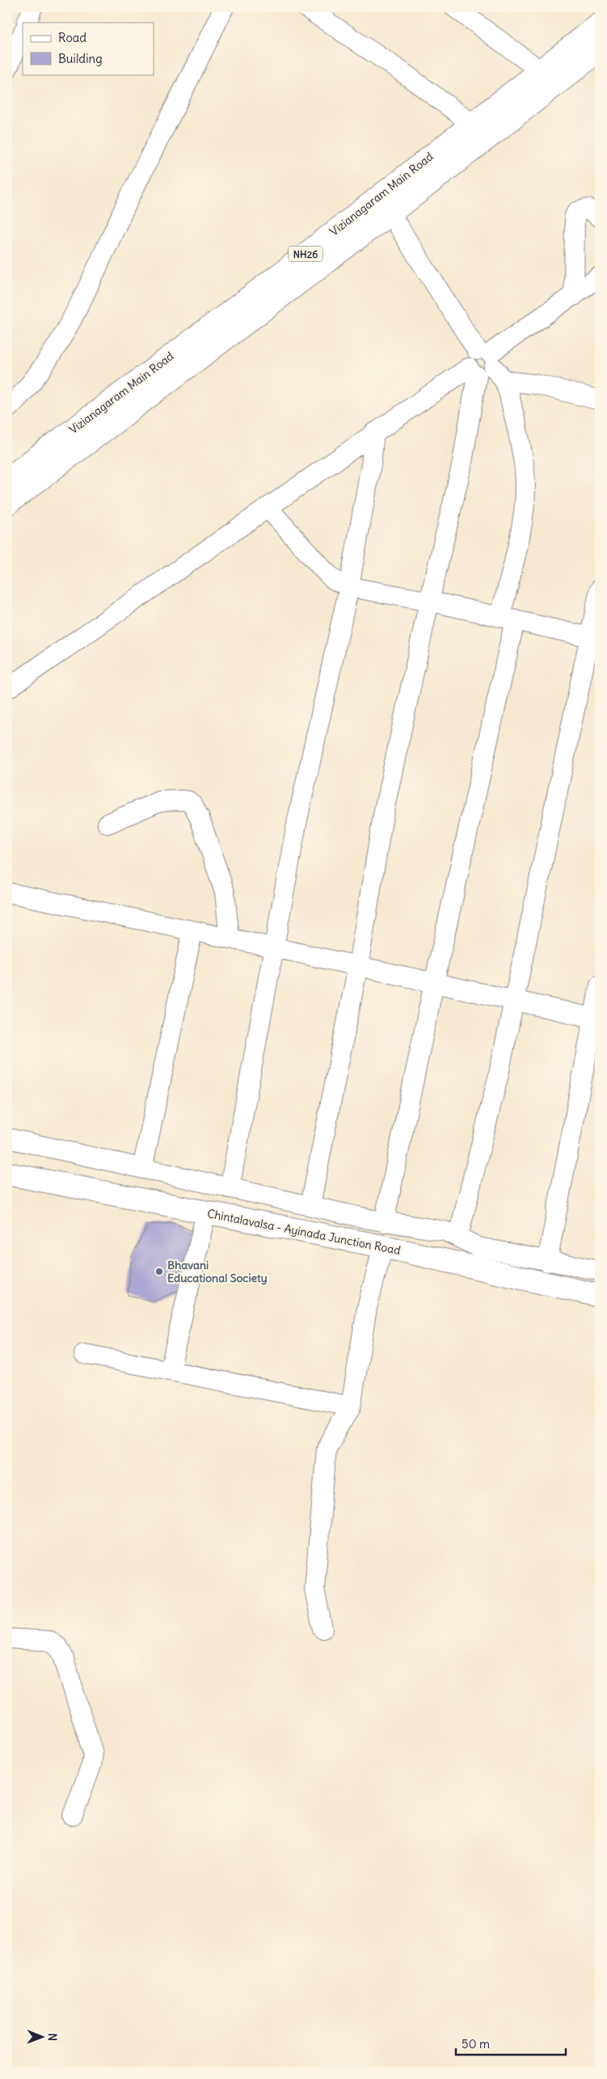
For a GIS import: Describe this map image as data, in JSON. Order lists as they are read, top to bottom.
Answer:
{
  "streets": {
    "main road": ["Vizianagaram Main Road", "NH26", "Chintalavalsa - Ayinada Junction Road"]
  },
  "places": ["Bhavani Educational Society"],
  "legend": ["Road", "Building"],
  "scale_bar": "50 m",
  "north": "right"
}
